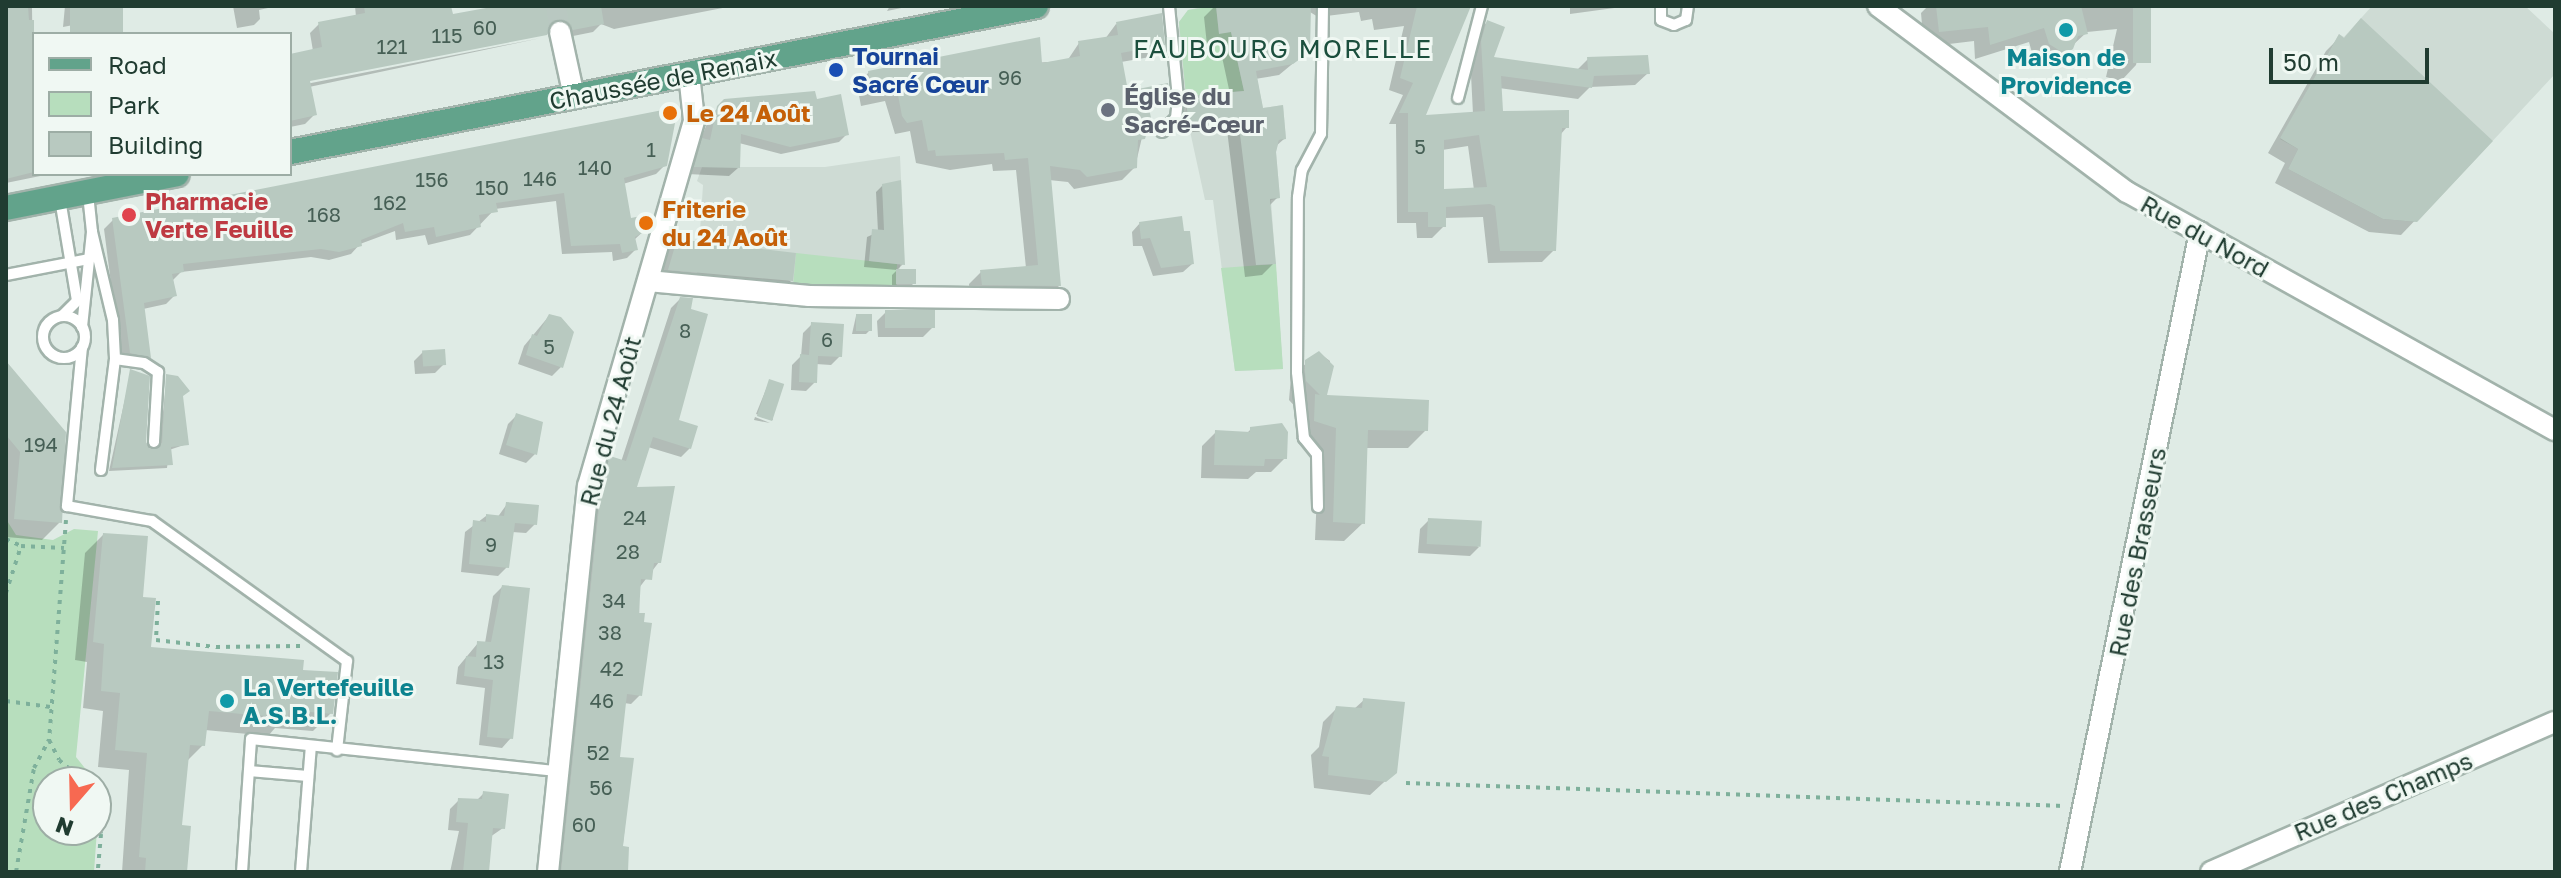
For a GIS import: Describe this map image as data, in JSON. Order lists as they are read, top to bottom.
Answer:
{
  "streets": {
    "main road": ["Chaussée de Renaix"],
    "street": [
      "Rue du Nord",
      "Rue du 24 Août",
      "Rue des Brasseurs",
      "Rue des Champs"
    ]
  },
  "crossings": [
    ["Chaussée de Renaix", "Rue du 24 Août"],
    ["Rue du Nord", "Rue des Brasseurs"]
  ],
  "districts": ["FAUBOURG MORELLE"],
  "places": [
    "Maison de Providence",
    "Tournai Sacré Cœur",
    "Église du Sacré-Cœur",
    "Le 24 Août",
    "Pharmacie Verte Feuille",
    "Friterie du 24 Août",
    "La Vertefeuille A.S.B.L."
  ],
  "house_numbers": [
    "60",
    "115",
    "121",
    "96",
    "5",
    "1",
    "140",
    "146",
    "156",
    "150",
    "162",
    "168",
    "8",
    "6",
    "5",
    "194",
    "24",
    "9",
    "28",
    "34",
    "38",
    "13",
    "42",
    "46",
    "52",
    "56",
    "60"
  ],
  "legend": ["Road", "Park", "Building"],
  "scale_bar": "50 m",
  "north": "bottom"
}
